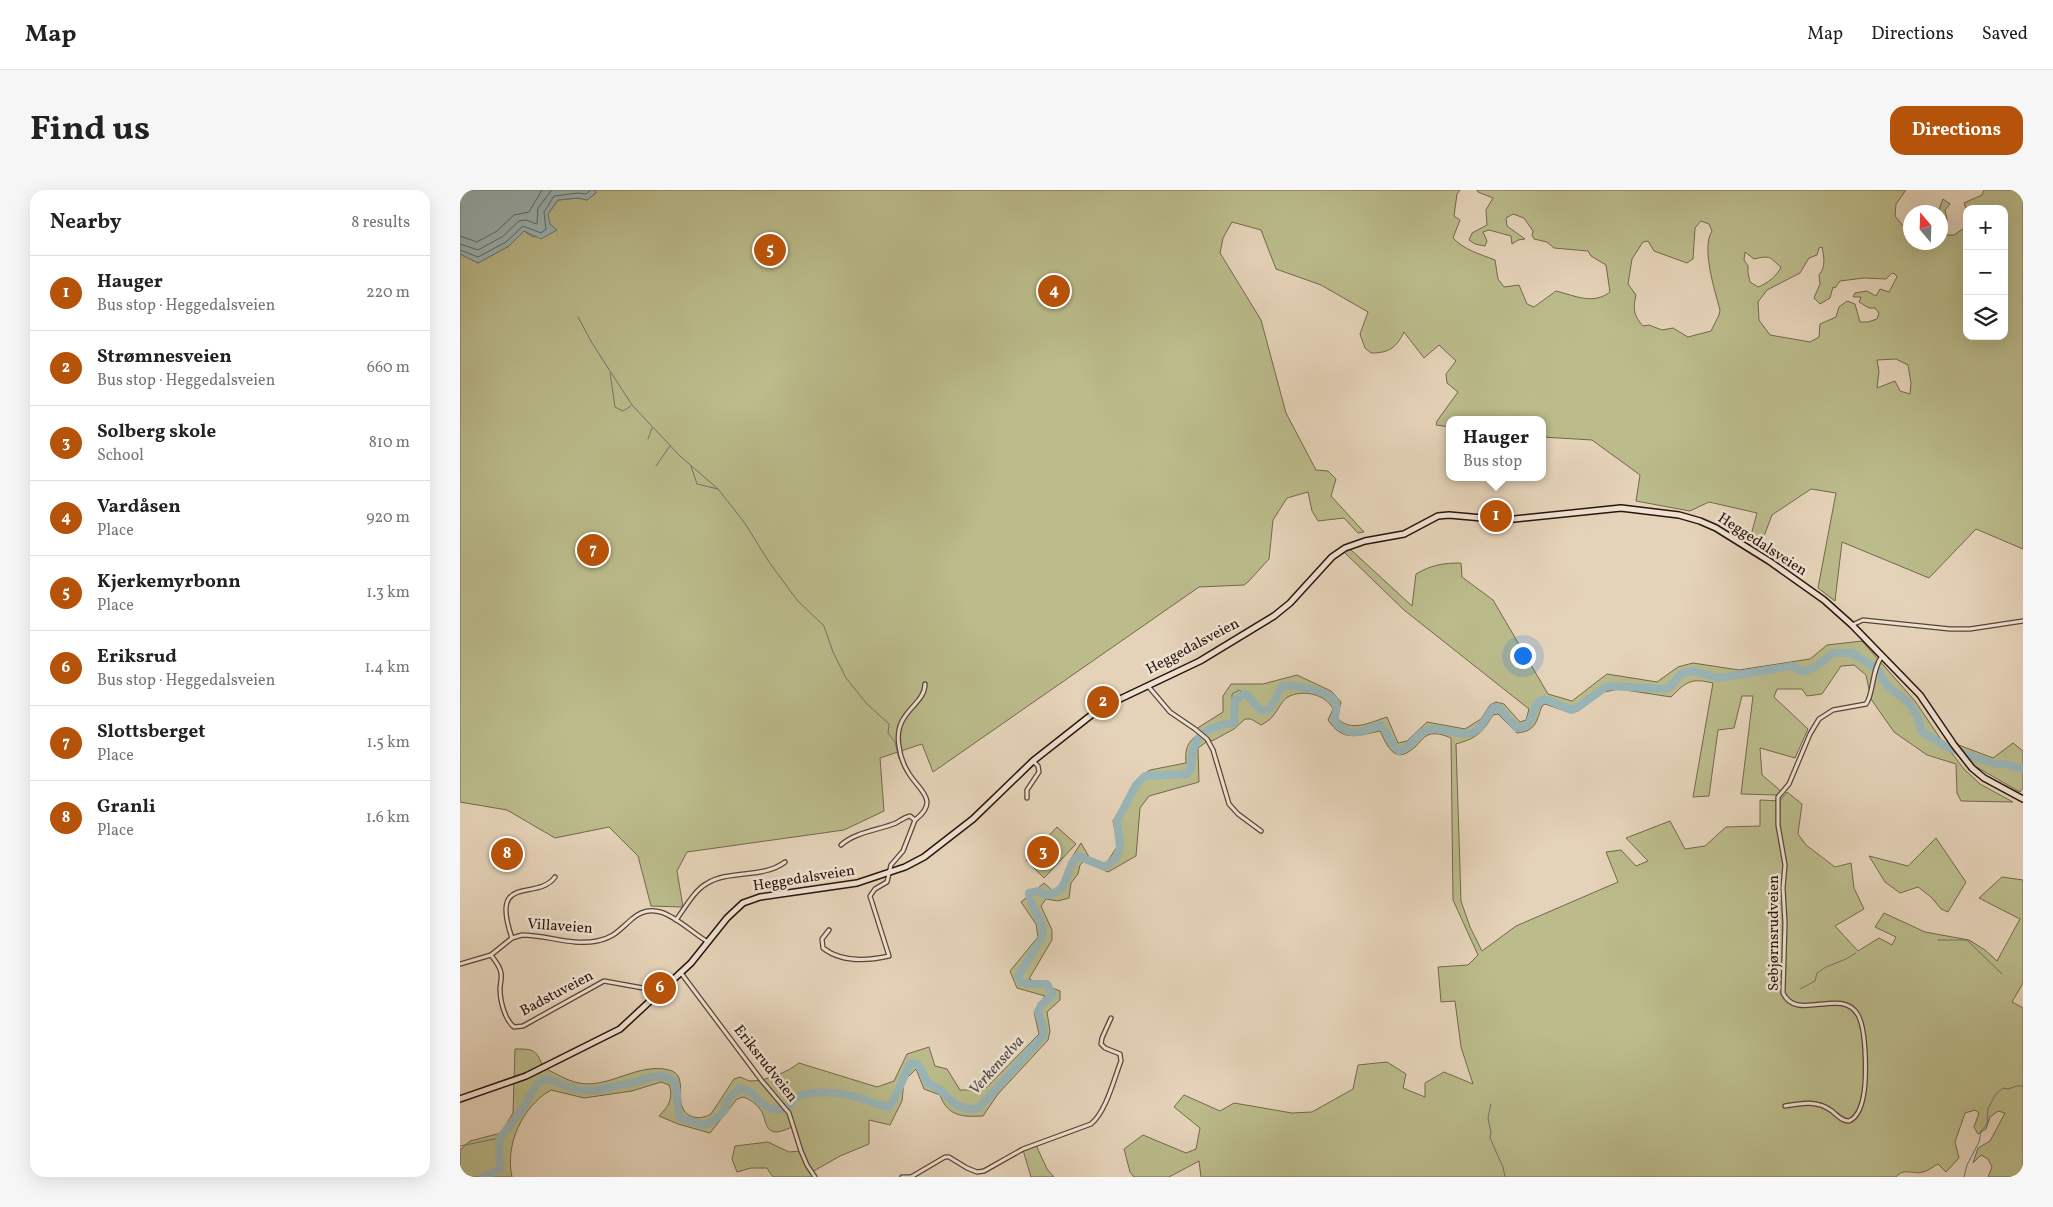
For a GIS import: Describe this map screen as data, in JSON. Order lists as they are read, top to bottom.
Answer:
{
  "streets": {
    "main road": ["Heggedalsveien"],
    "street": [
      "Villaveien",
      "Sebjørnsrudveien",
      "Badstuveien",
      "Eriksrudveien"
    ]
  },
  "crossings": [
    ["Heggedalsveien", "Villaveien"],
    ["Heggedalsveien", "Sebjørnsrudveien"],
    ["Heggedalsveien", "Badstuveien"],
    ["Heggedalsveien", "Eriksrudveien"],
    ["Villaveien", "Badstuveien"]
  ],
  "water": ["Verkenselva"],
  "north": "top",
  "page": {
    "header": "Map",
    "nav": ["Map", "Directions", "Saved"],
    "title": "Find us",
    "buttons": "Directions",
    "heading": ["Nearby", "8 results"],
    "map_buttons": ["+", "−"],
    "pins": [
      "5",
      "4",
      "1",
      "7",
      "2",
      "3",
      "8",
      "6"
    ],
    "list": [
      {
        "mark": "1",
        "name": "Hauger",
        "note": "Bus stop · Heggedalsveien",
        "value": "220 m"
      },
      {
        "mark": "2",
        "name": "Strømnesveien",
        "note": "Bus stop · Heggedalsveien",
        "value": "660 m"
      },
      {
        "mark": "3",
        "name": "Solberg skole",
        "note": "School",
        "value": "810 m"
      },
      {
        "mark": "4",
        "name": "Vardåsen",
        "note": "Place",
        "value": "920 m"
      },
      {
        "mark": "5",
        "name": "Kjerkemyrbonn",
        "note": "Place",
        "value": "1.3 km"
      },
      {
        "mark": "6",
        "name": "Eriksrud",
        "note": "Bus stop · Heggedalsveien",
        "value": "1.4 km"
      },
      {
        "mark": "7",
        "name": "Slottsberget",
        "note": "Place",
        "value": "1.5 km"
      },
      {
        "mark": "8",
        "name": "Granli",
        "note": "Place",
        "value": "1.6 km"
      }
    ],
    "popup": ["Hauger", "Bus stop"]
  }
}
